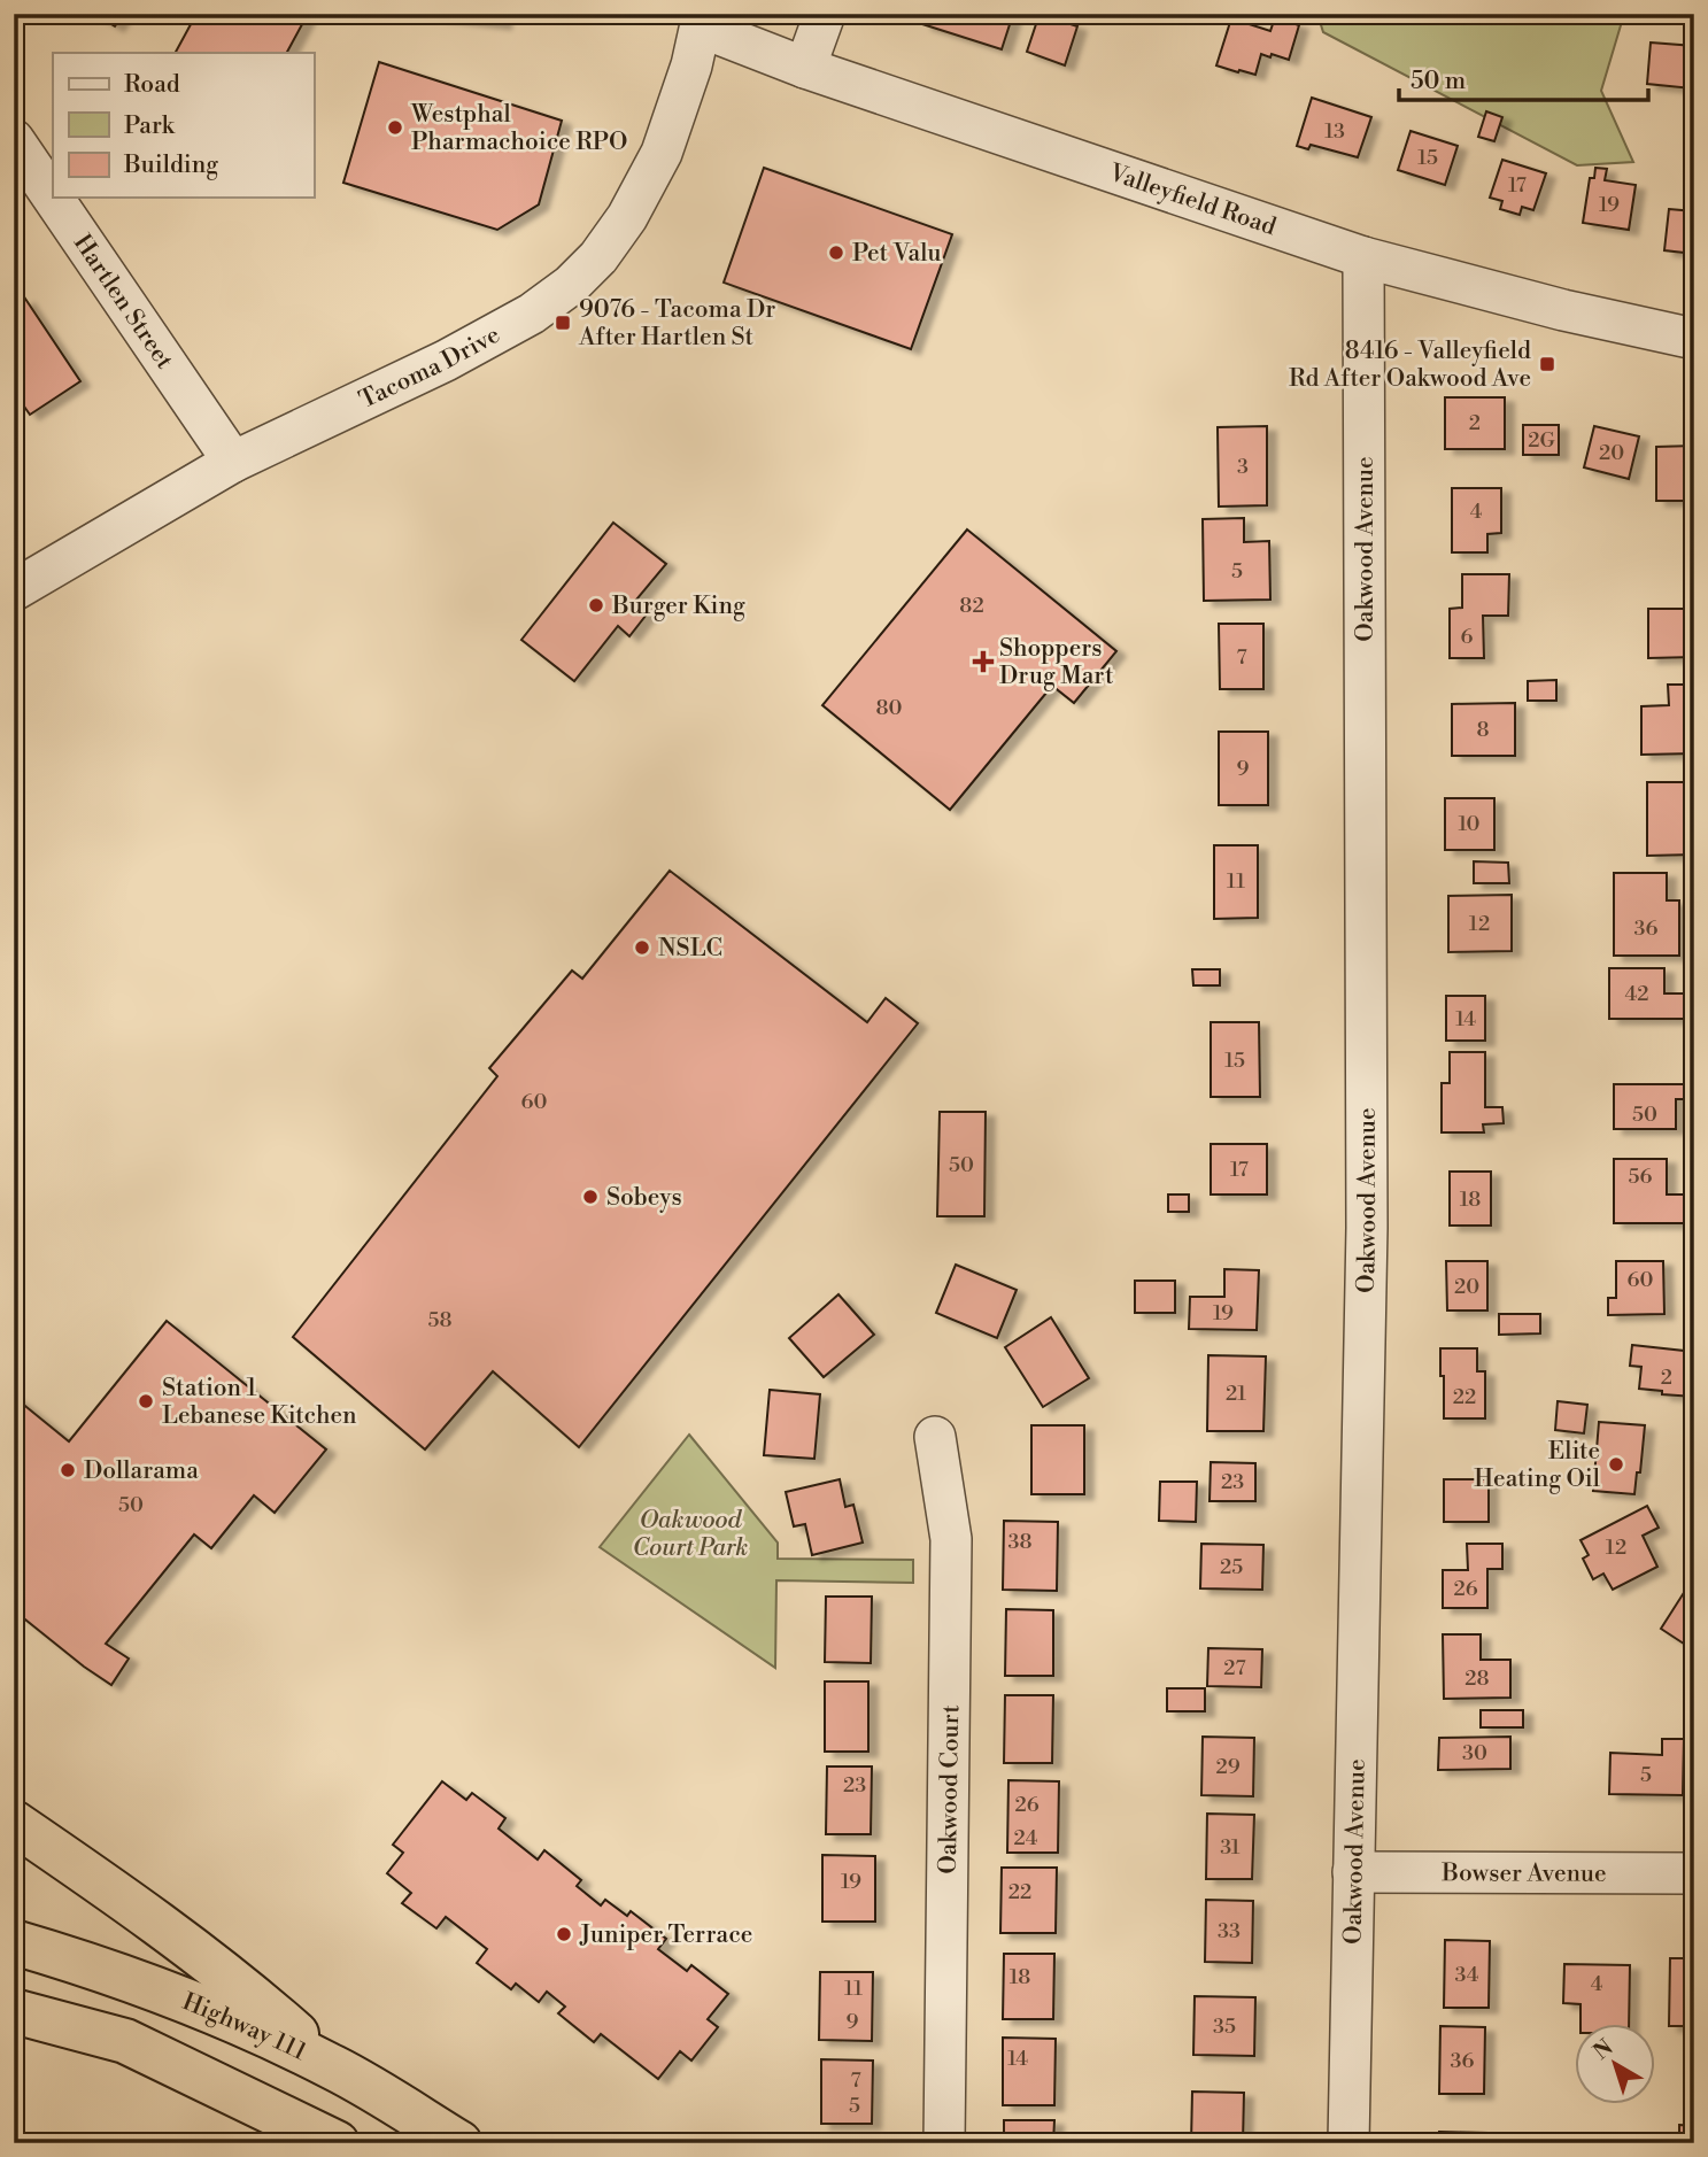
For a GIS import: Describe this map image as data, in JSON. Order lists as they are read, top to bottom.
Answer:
{
  "streets": {
    "highway": ["Highway 111"],
    "street": [
      "Valleyfield Road",
      "Hartlen Street",
      "Tacoma Drive",
      "Oakwood Avenue",
      "Oakwood Court",
      "Bowser Avenue"
    ]
  },
  "crossings": [
    ["Valleyfield Road", "Tacoma Drive"],
    ["Valleyfield Road", "Oakwood Avenue"],
    ["Hartlen Street", "Tacoma Drive"],
    ["Oakwood Avenue", "Bowser Avenue"]
  ],
  "parks": ["Oakwood Court Park"],
  "places": {
    "other": [
      "Westphal Pharmachoice RPO",
      "Pet Valu",
      "Burger King",
      "NSLC",
      "Sobeys",
      "Station 1 Lebanese Kitchen",
      "Elite Heating Oil",
      "Dollarama",
      "Juniper Terrace"
    ],
    "transit": ["9076 - Tacoma Dr After Hartlen St", "8416 - Valleyfield Rd After Oakwood Ave"],
    "health": ["Shoppers Drug Mart"]
  },
  "house_numbers": [
    "13",
    "15",
    "17",
    "19",
    "2",
    "2G",
    "20",
    "3",
    "4",
    "5",
    "82",
    "6",
    "7",
    "80",
    "8",
    "9",
    "10",
    "11",
    "12",
    "36",
    "42",
    "14",
    "15",
    "60",
    "50",
    "50",
    "17",
    "56",
    "18",
    "60",
    "20",
    "19",
    "58",
    "2",
    "21",
    "22",
    "23",
    "50",
    "38",
    "12",
    "25",
    "26",
    "27",
    "28",
    "30",
    "29",
    "5",
    "23",
    "26",
    "24",
    "31",
    "19",
    "22",
    "33",
    "34",
    "18",
    "4",
    "11",
    "9",
    "35",
    "14",
    "36",
    "7",
    "5"
  ],
  "legend": ["Road", "Park", "Building"],
  "scale_bar": "50 m",
  "north": "top left"
}
